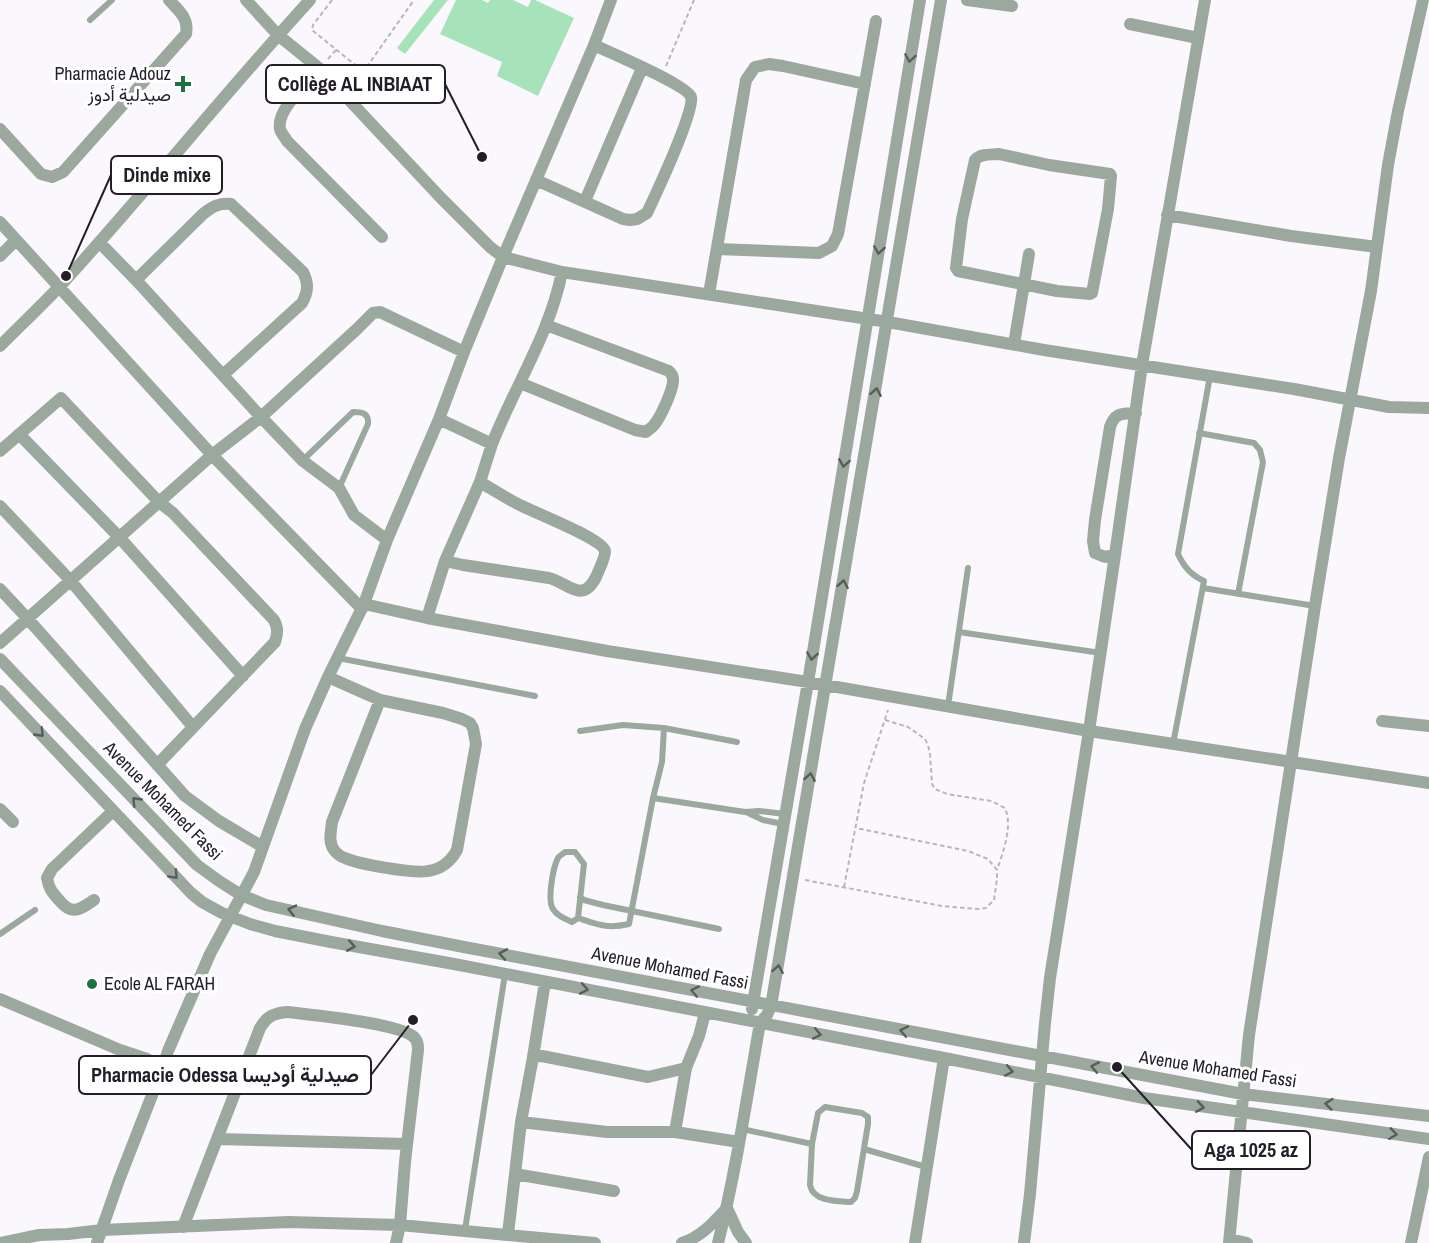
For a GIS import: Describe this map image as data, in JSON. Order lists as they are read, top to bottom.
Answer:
{
  "streets": {
    "street": ["Avenue Mohamed Fassi"]
  },
  "places": {
    "health": ["Pharmacie Adouz صيدلية أدوز"],
    "other": [
      "Collège AL INBIAAT",
      "Dinde mixe",
      "Ecole AL FARAH",
      "Pharmacie Odessa صيدلية أوديسا",
      "Aga 1025 az"
    ]
  }
}
